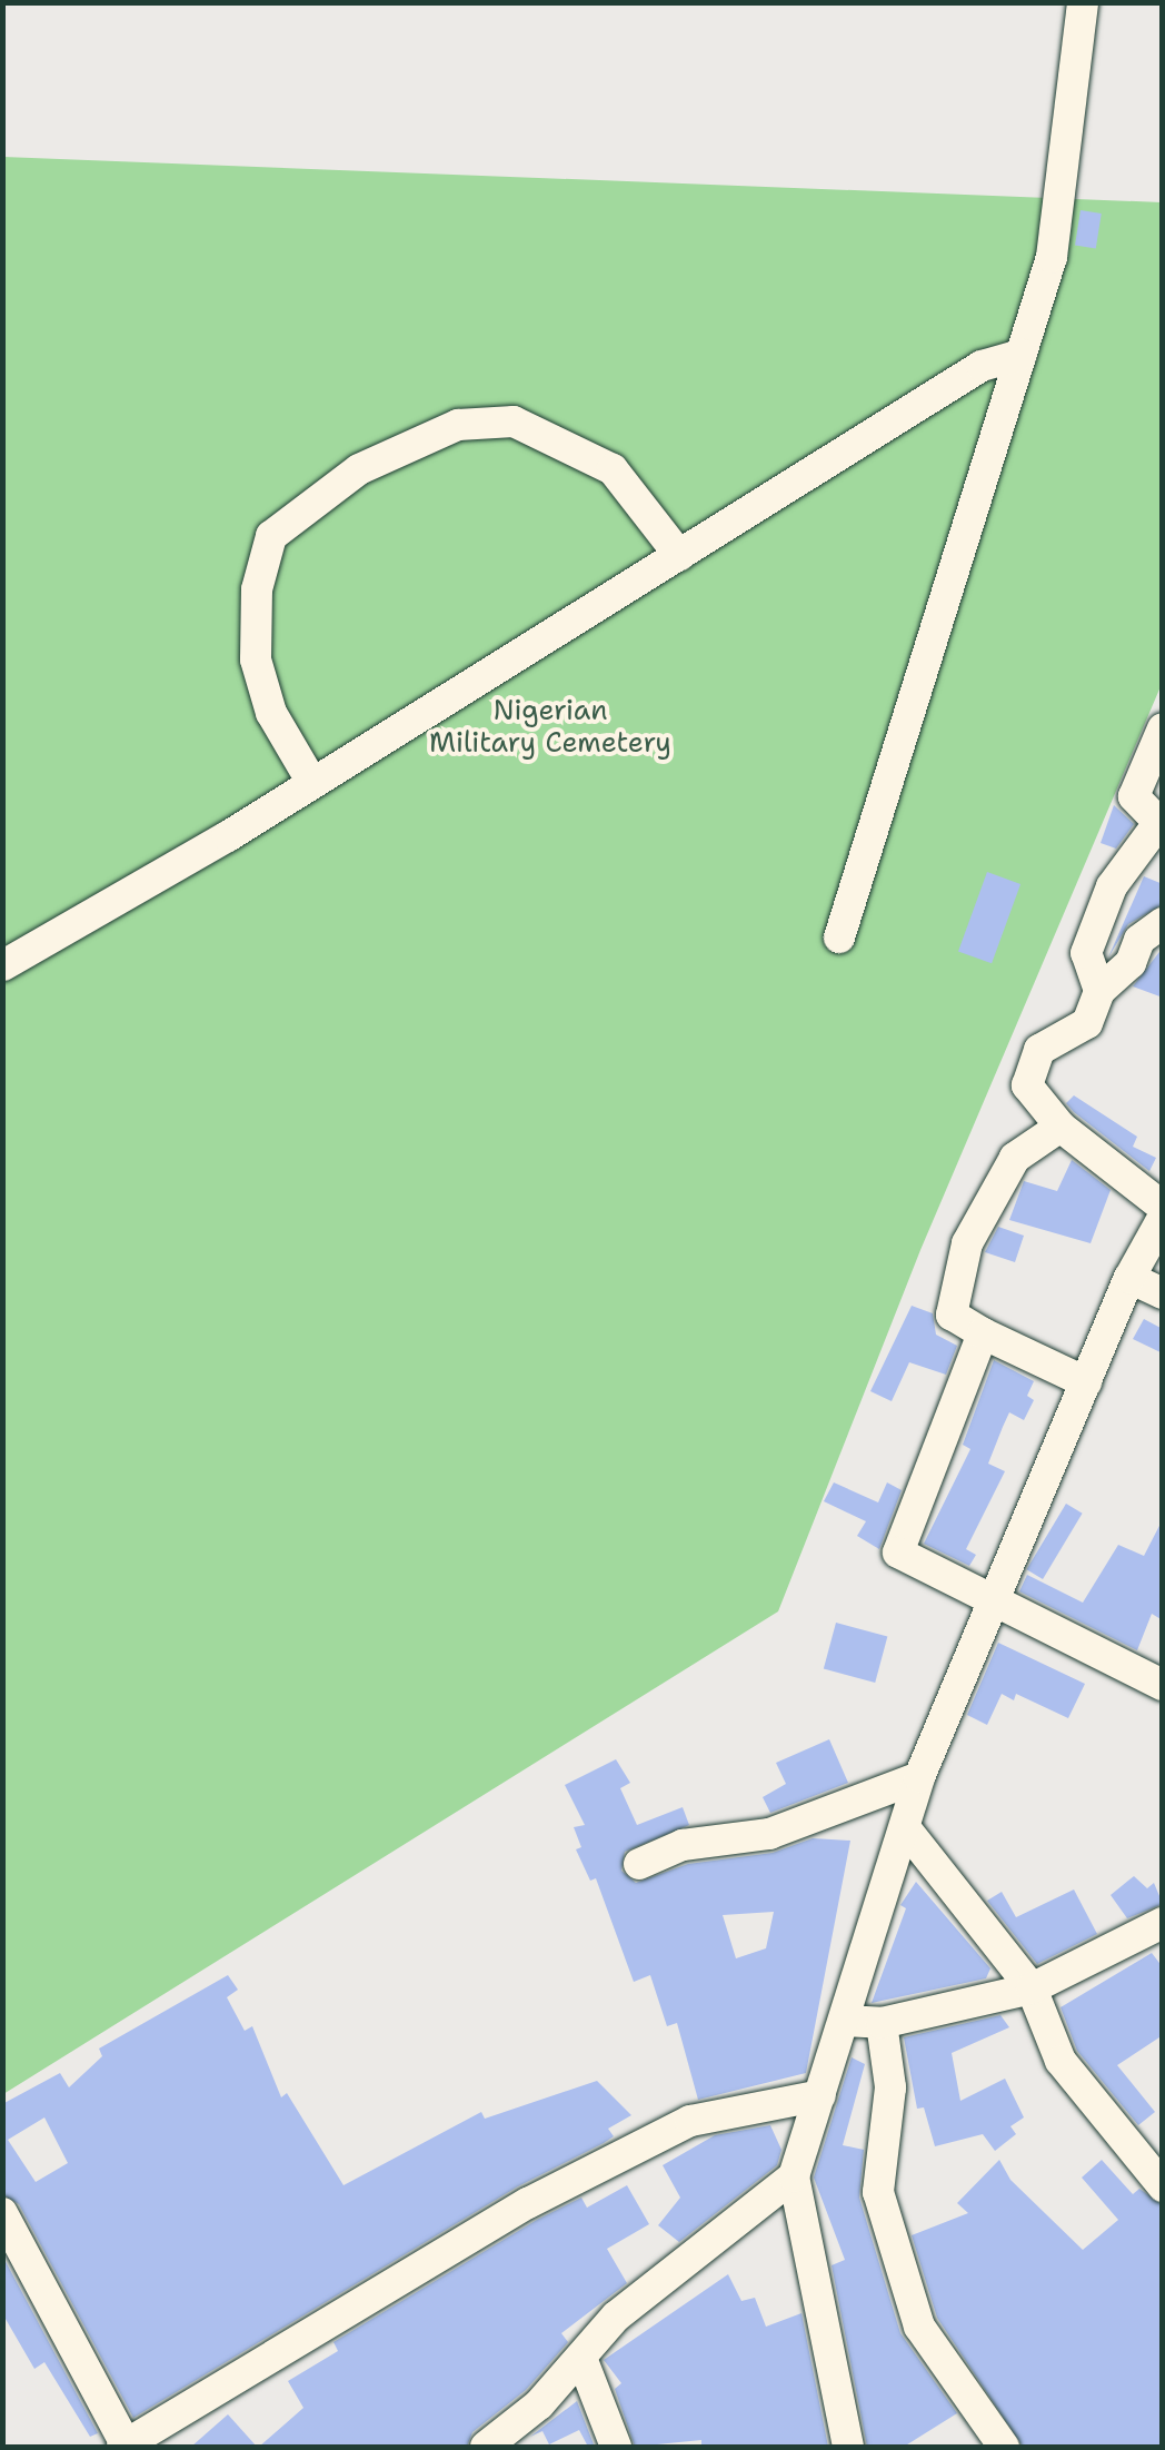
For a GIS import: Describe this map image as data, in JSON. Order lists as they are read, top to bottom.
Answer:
{
  "parks": ["Nigerian Military Cemetery"]
}
